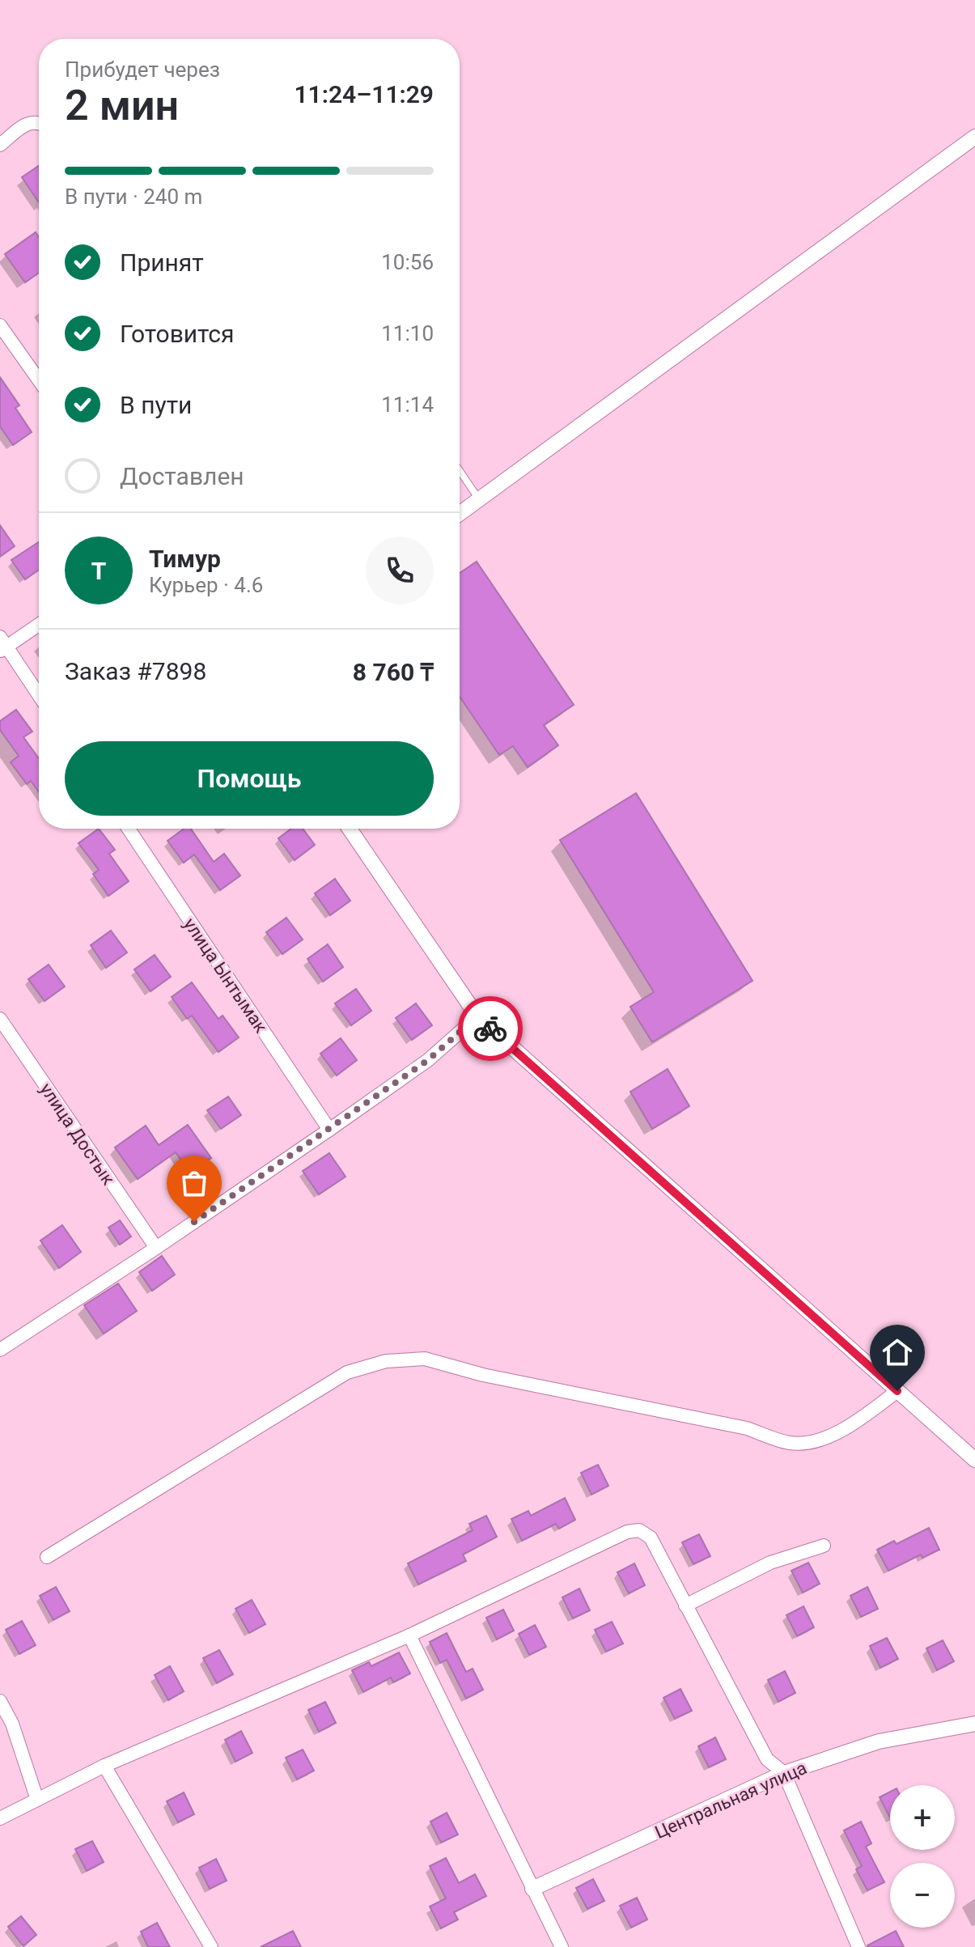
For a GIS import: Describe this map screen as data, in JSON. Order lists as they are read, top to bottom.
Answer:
{
  "streets": {
    "street": ["улица Ынтымак", "улица Достык", "Центральная улица"]
  },
  "page": {
    "heading": ["2 мин", "Прибудет через", "11:24–11:29"],
    "panel": [
      "Тимур",
      "Курьер · 4.6",
      "Заказ #7898",
      "8 760 ₸"
    ],
    "bar": "В пути · 240 m",
    "list": [
      ["Принят", "10:56"],
      ["Готовится", "11:10"],
      ["В пути", "11:14"],
      "Доставлен"
    ],
    "round": "Т",
    "buttons": "Помощь",
    "map_buttons": ["+", "−"]
  }
}
